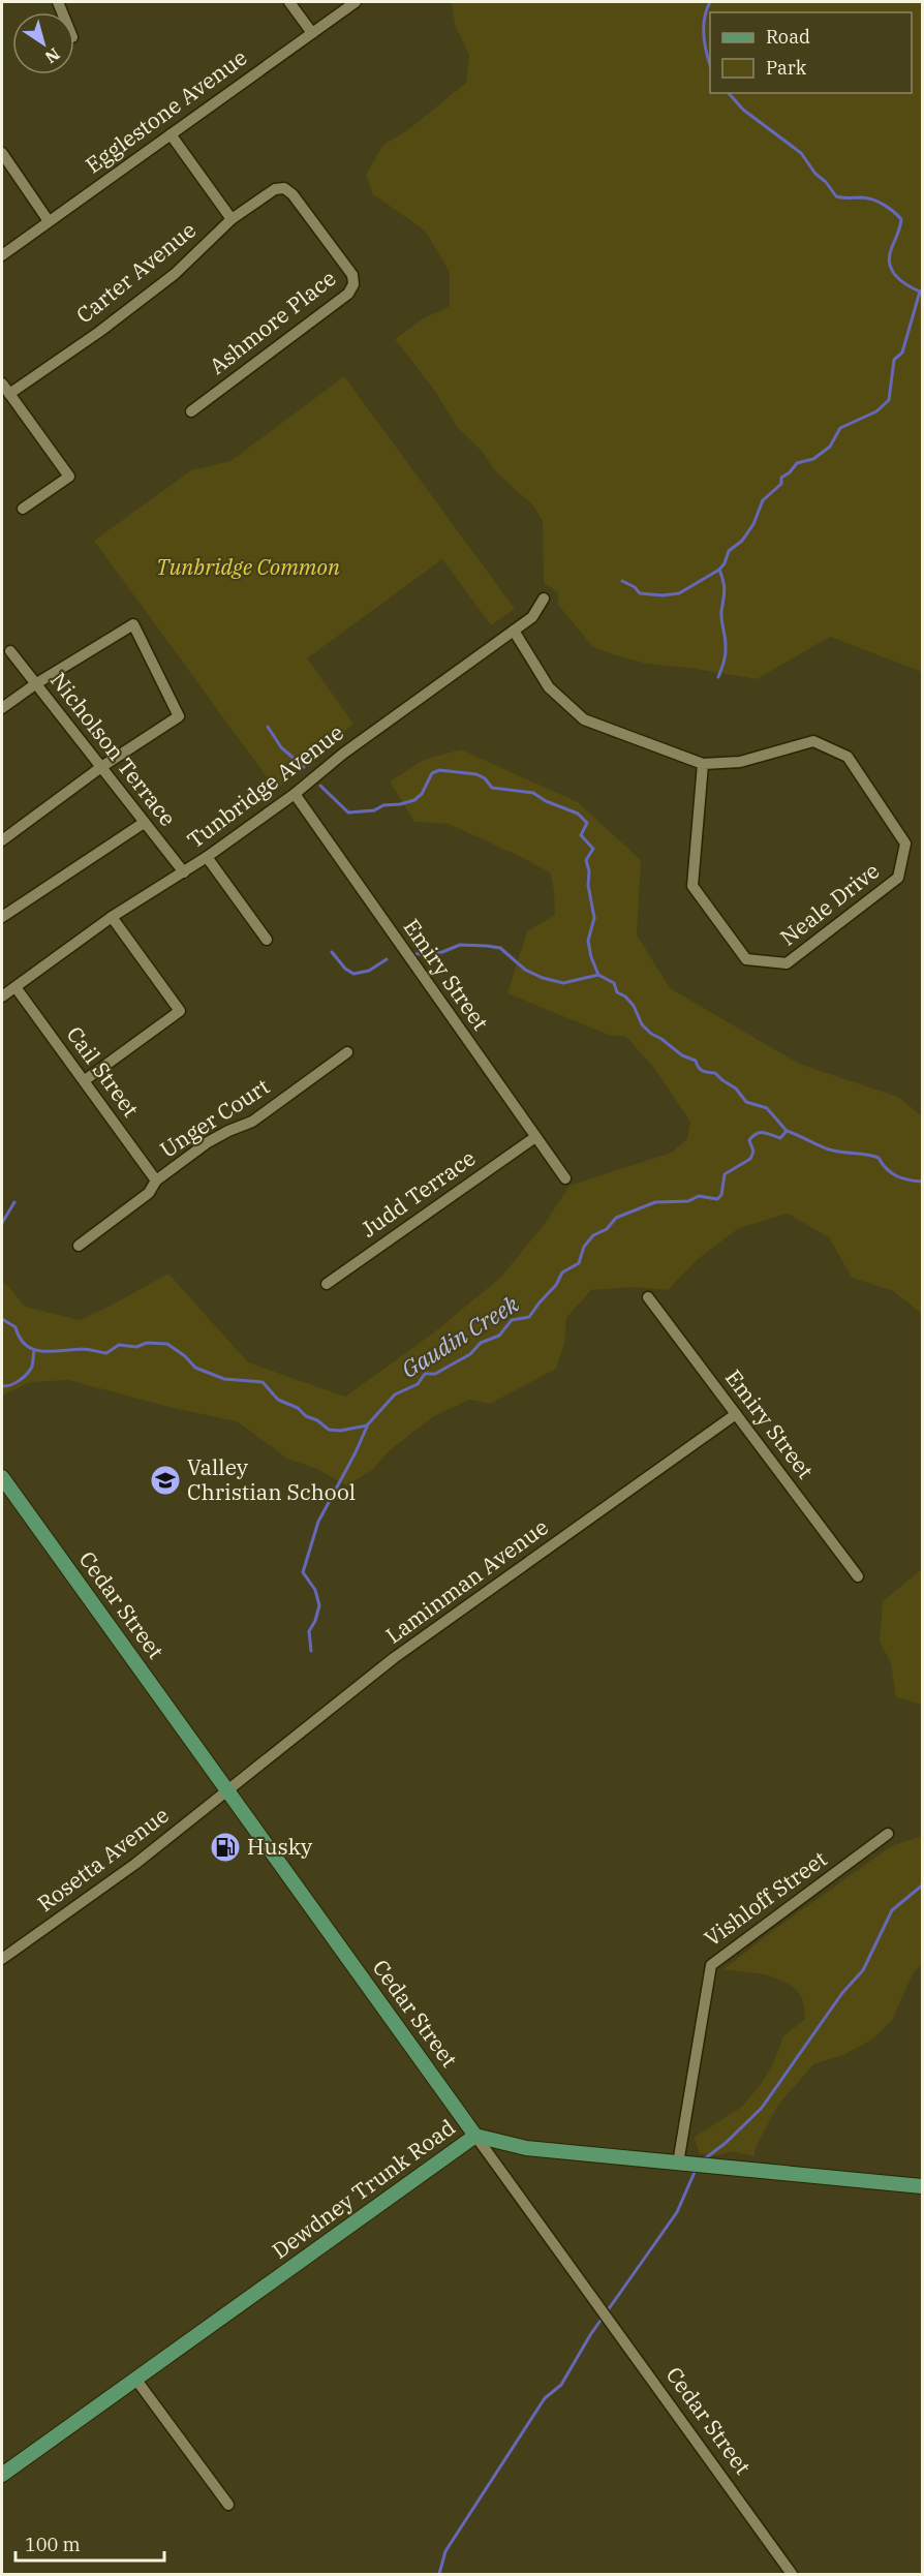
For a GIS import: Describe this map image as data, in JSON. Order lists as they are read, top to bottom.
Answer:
{
  "streets": {
    "main road": ["Cedar Street", "Dewdney Trunk Road"],
    "street": [
      "Egglestone Avenue",
      "Carter Avenue",
      "Ashmore Place",
      "Nicholson Terrace",
      "Tunbridge Avenue",
      "Neale Drive",
      "Emiry Street",
      "Cail Street",
      "Unger Court",
      "Judd Terrace",
      "Laminman Avenue",
      "Rosetta Avenue",
      "Vishloff Street"
    ]
  },
  "crossings": [
    ["Carter Avenue", "Ashmore Place"],
    ["Nicholson Terrace", "Tunbridge Avenue"],
    ["Tunbridge Avenue", "Neale Drive"],
    ["Tunbridge Avenue", "Emiry Street"],
    ["Tunbridge Avenue", "Cail Street"],
    ["Emiry Street", "Judd Terrace"],
    ["Emiry Street", "Laminman Avenue"],
    ["Cail Street", "Unger Court"],
    ["Laminman Avenue", "Cedar Street"],
    ["Laminman Avenue", "Rosetta Avenue"],
    ["Cedar Street", "Rosetta Avenue"],
    ["Cedar Street", "Dewdney Trunk Road"],
    ["Vishloff Street", "Dewdney Trunk Road"]
  ],
  "water": ["Gaudin Creek"],
  "parks": ["Tunbridge Common"],
  "places": {
    "school or university": ["Valley Christian School"],
    "fuel station": ["Husky"]
  },
  "legend": ["Road", "Park"],
  "scale_bar": "100 m",
  "north": "bottom right"
}
